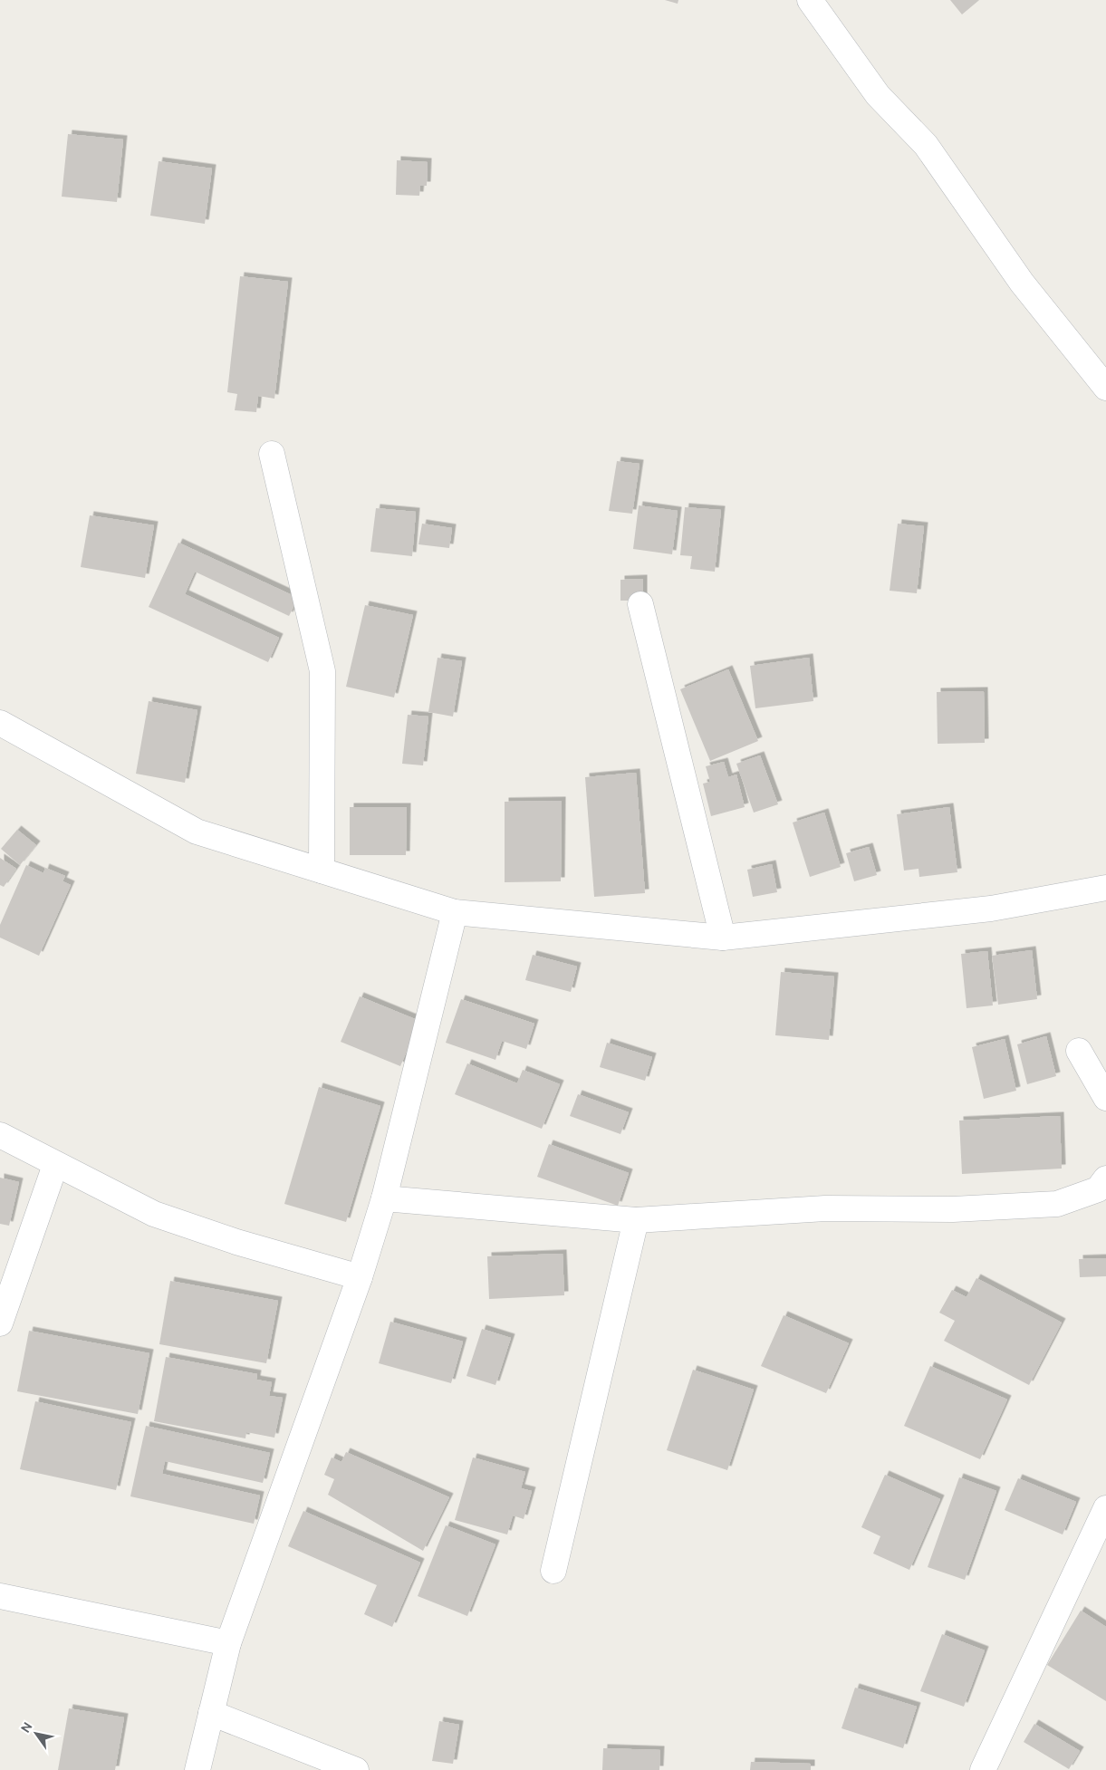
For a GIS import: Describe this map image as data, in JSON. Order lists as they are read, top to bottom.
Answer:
{
  "north": "top left"
}
